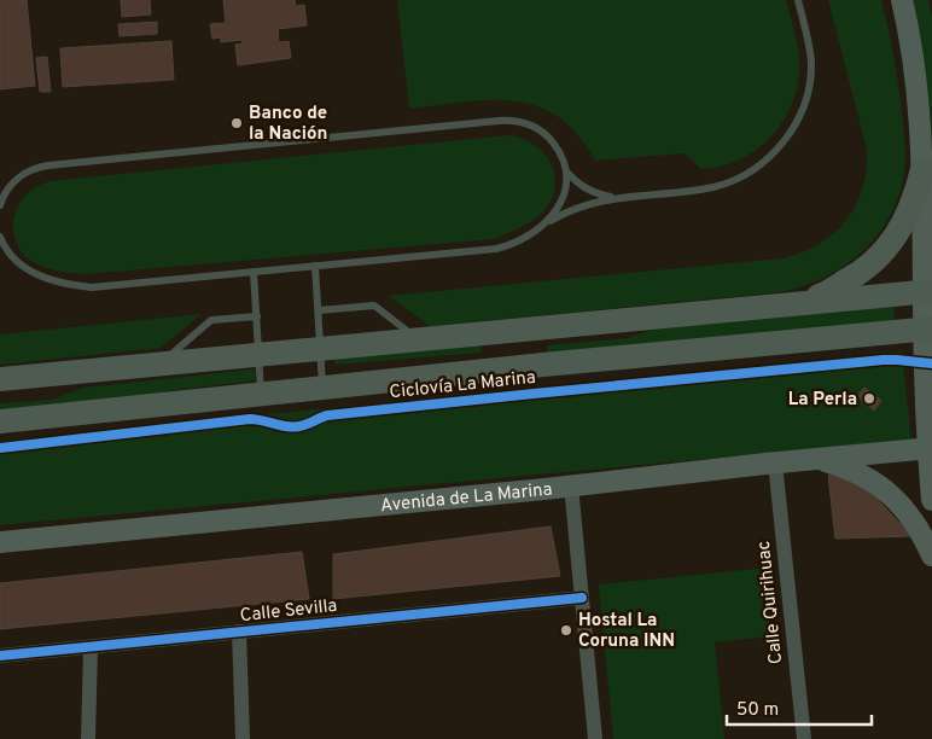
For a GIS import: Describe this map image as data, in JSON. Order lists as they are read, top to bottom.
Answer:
{
  "streets": {
    "main road": ["Avenida de La Marina"],
    "street": ["Calle Quirihuac", "Calle Sevilla"],
    "cycle path": ["Ciclovía La Marina"]
  },
  "crossings": [
    ["Avenida de La Marina", "Calle Quirihuac"]
  ],
  "places": ["Banco de la Nación", "La Perla", "Hostal La Coruna INN"],
  "scale_bar": "50 m"
}
